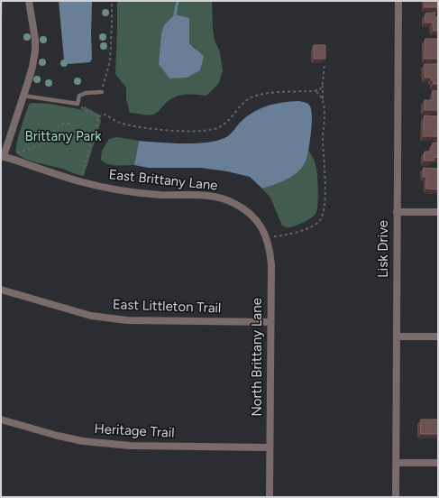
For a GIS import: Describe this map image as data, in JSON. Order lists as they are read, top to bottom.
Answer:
{
  "streets": {
    "street": [
      "East Brittany Lane",
      "Lisk Drive",
      "East Littleton Trail",
      "North Brittany Lane",
      "Heritage Trail"
    ]
  },
  "crossings": [
    ["East Brittany Lane", "North Brittany Lane"],
    ["East Littleton Trail", "North Brittany Lane"],
    ["North Brittany Lane", "Heritage Trail"]
  ],
  "parks": ["Brittany Park"]
}
